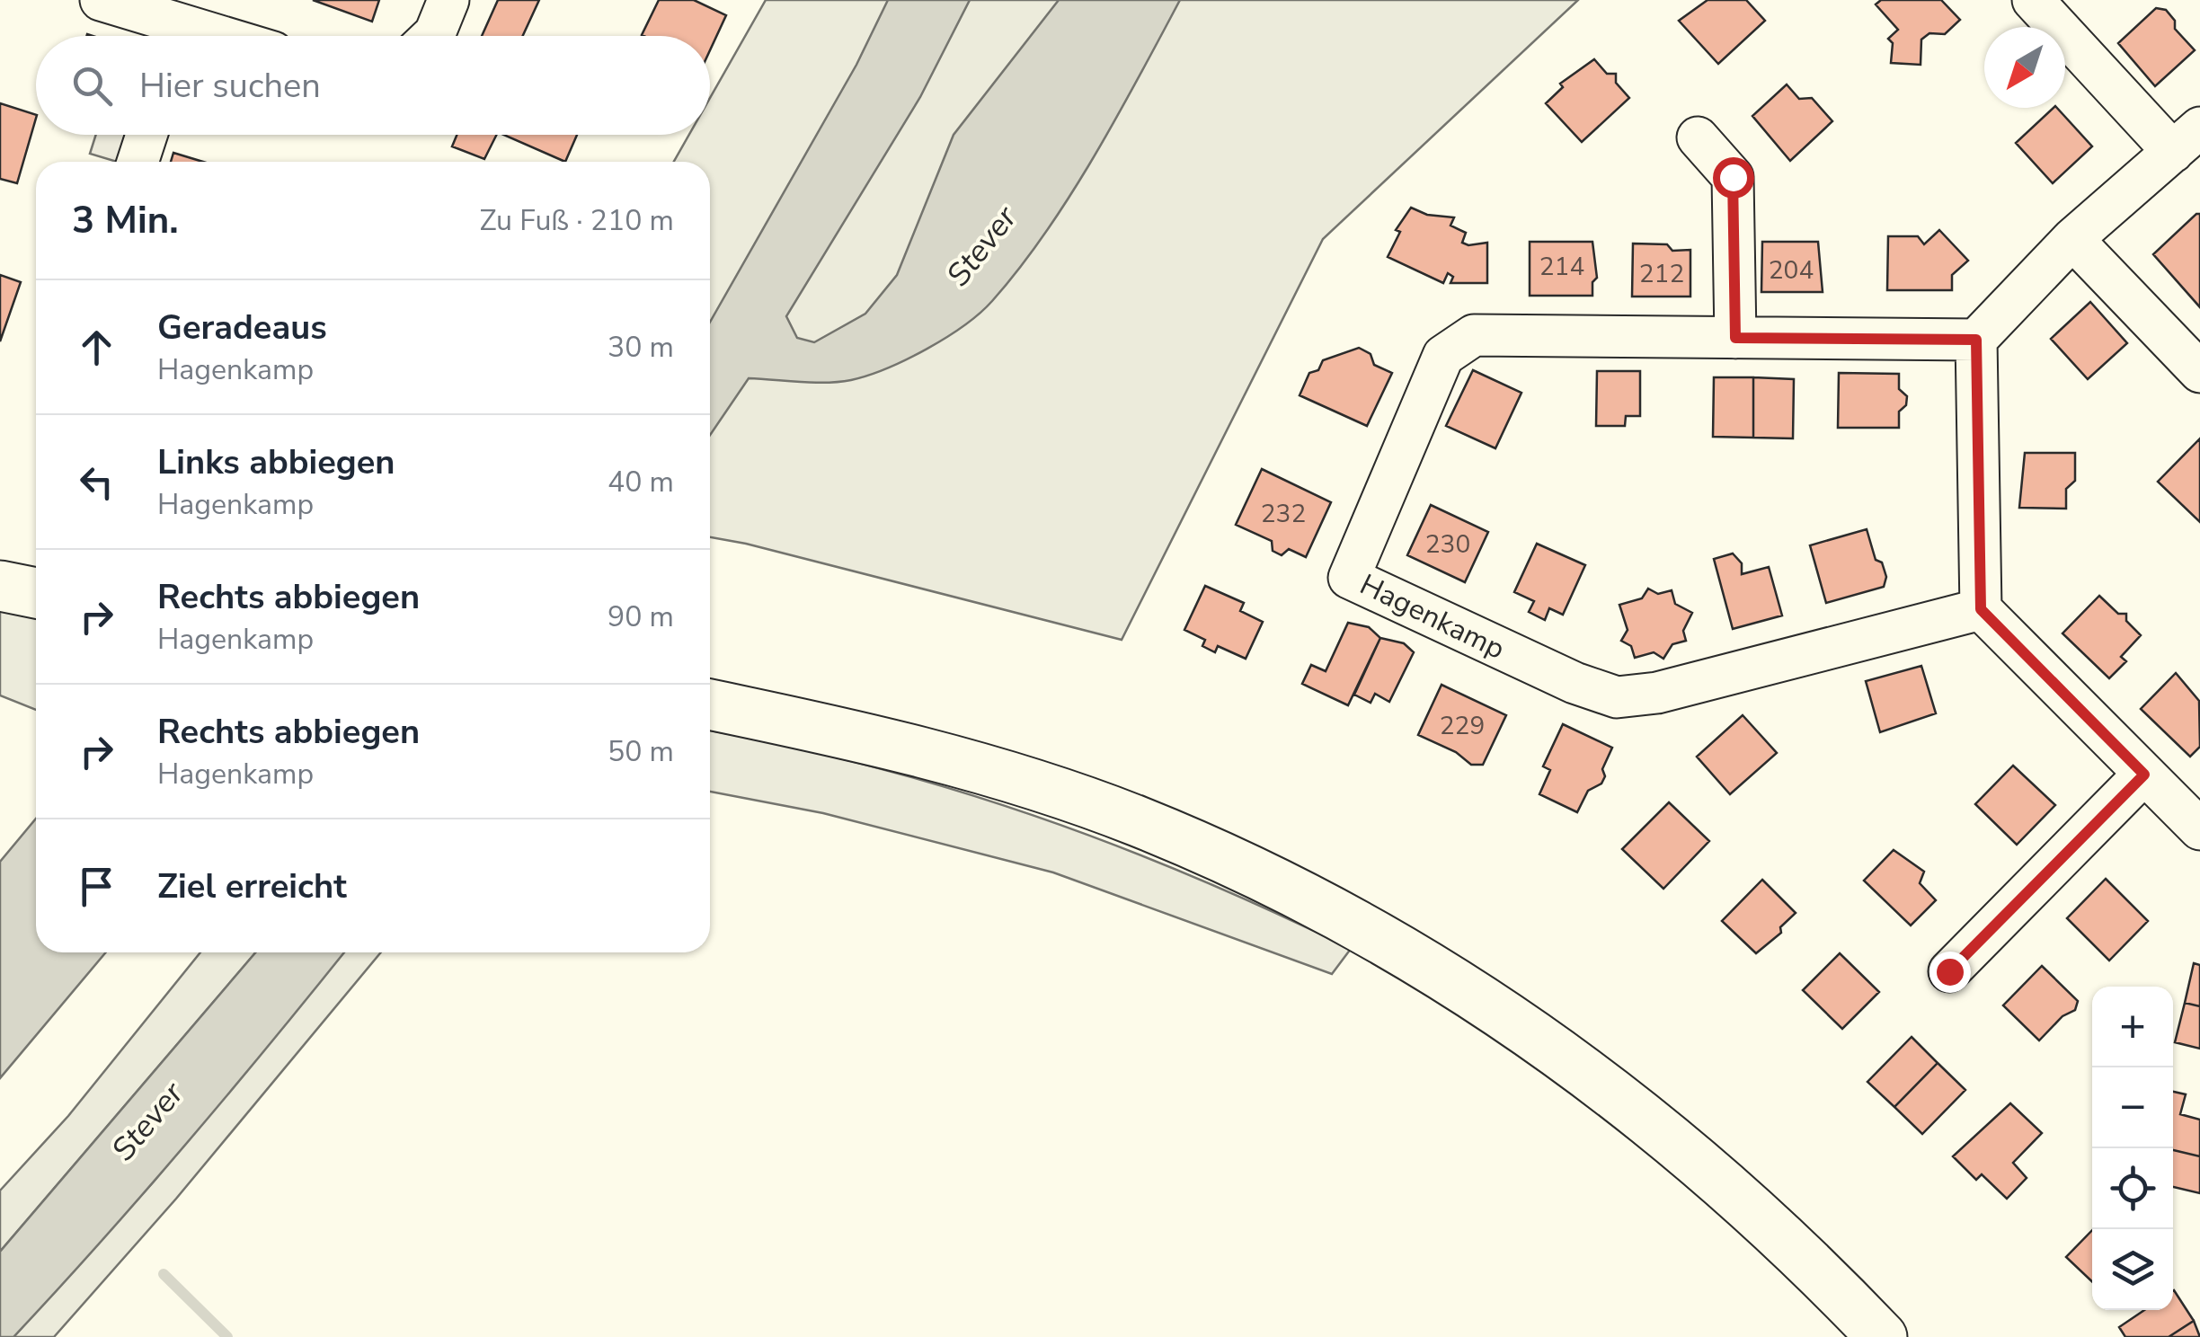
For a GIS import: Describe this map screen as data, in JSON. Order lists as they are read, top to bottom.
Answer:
{
  "streets": {
    "street": ["Hagenkamp"]
  },
  "water": ["Stever"],
  "house_numbers": [
    "214",
    "204",
    "212",
    "232",
    "230",
    "229"
  ],
  "north": "bottom left",
  "page": {
    "search": "Hier suchen",
    "heading": ["3 Min.", "Zu Fuß · 210 m"],
    "list": [
      ["Geradeaus", "Hagenkamp", "30 m"],
      ["Links abbiegen", "Hagenkamp", "40 m"],
      ["Rechts abbiegen", "Hagenkamp", "90 m"],
      ["Rechts abbiegen", "Hagenkamp", "50 m"],
      "Ziel erreicht"
    ],
    "map_buttons": ["+", "−"]
  }
}
